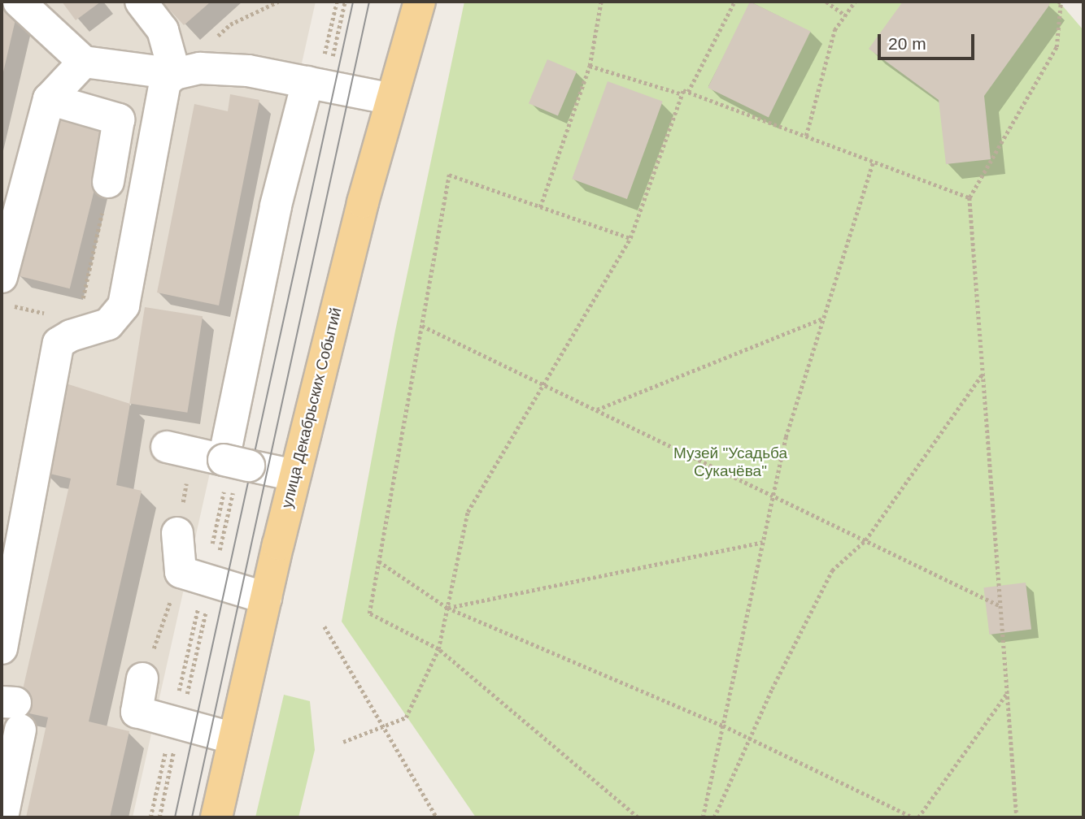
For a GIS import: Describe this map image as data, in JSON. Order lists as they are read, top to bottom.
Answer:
{
  "streets": {
    "main road": ["улица Декабрьских Событий"]
  },
  "parks": ["Музей \"Усадьба Сукачёва\""],
  "scale_bar": "20 m"
}
